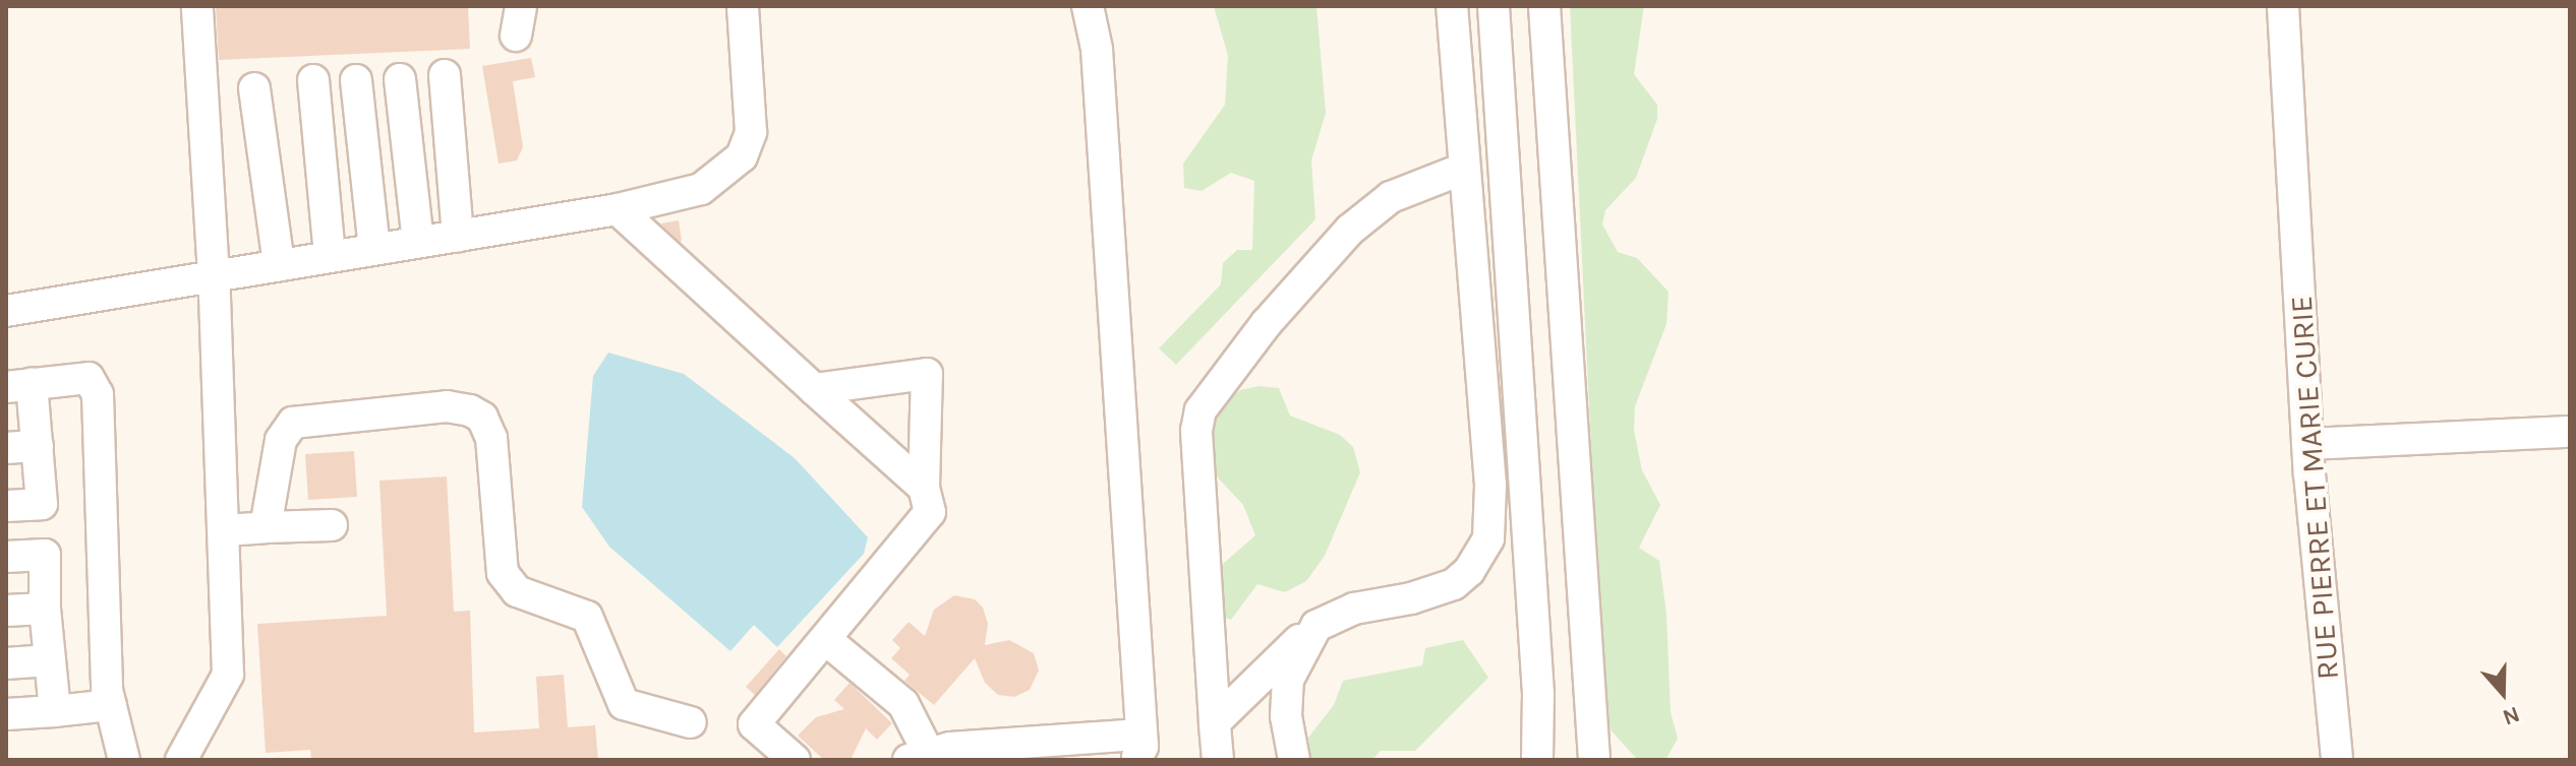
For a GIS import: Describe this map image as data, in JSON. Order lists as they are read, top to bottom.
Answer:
{
  "streets": {
    "street": ["RUE PIERRE ET MARIE CURIE"]
  },
  "north": "bottom"
}
